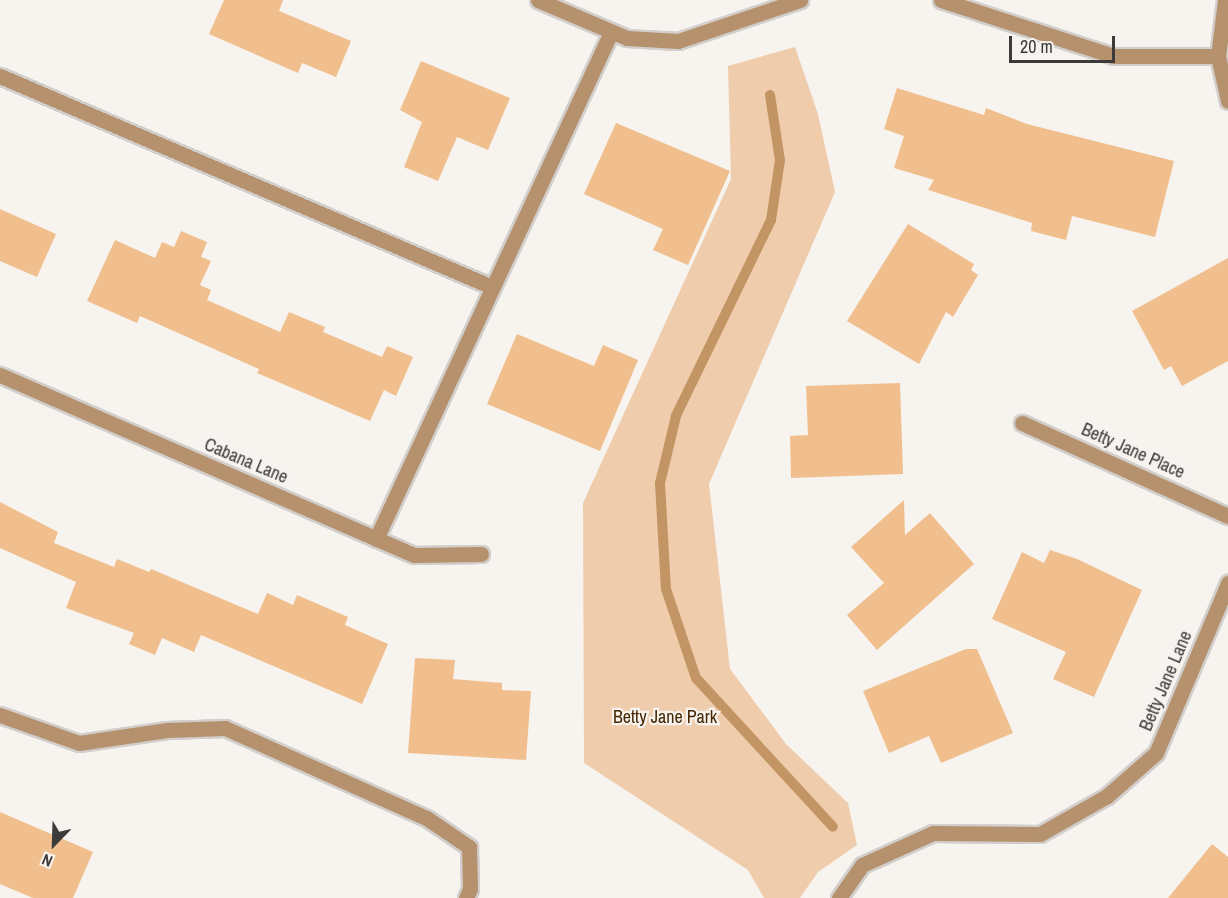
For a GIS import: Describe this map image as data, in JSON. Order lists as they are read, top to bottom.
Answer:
{
  "streets": {
    "street": ["Betty Jane Place", "Cabana Lane", "Betty Jane Lane"]
  },
  "parks": ["Betty Jane Park"],
  "scale_bar": "20 m",
  "north": "bottom left"
}
